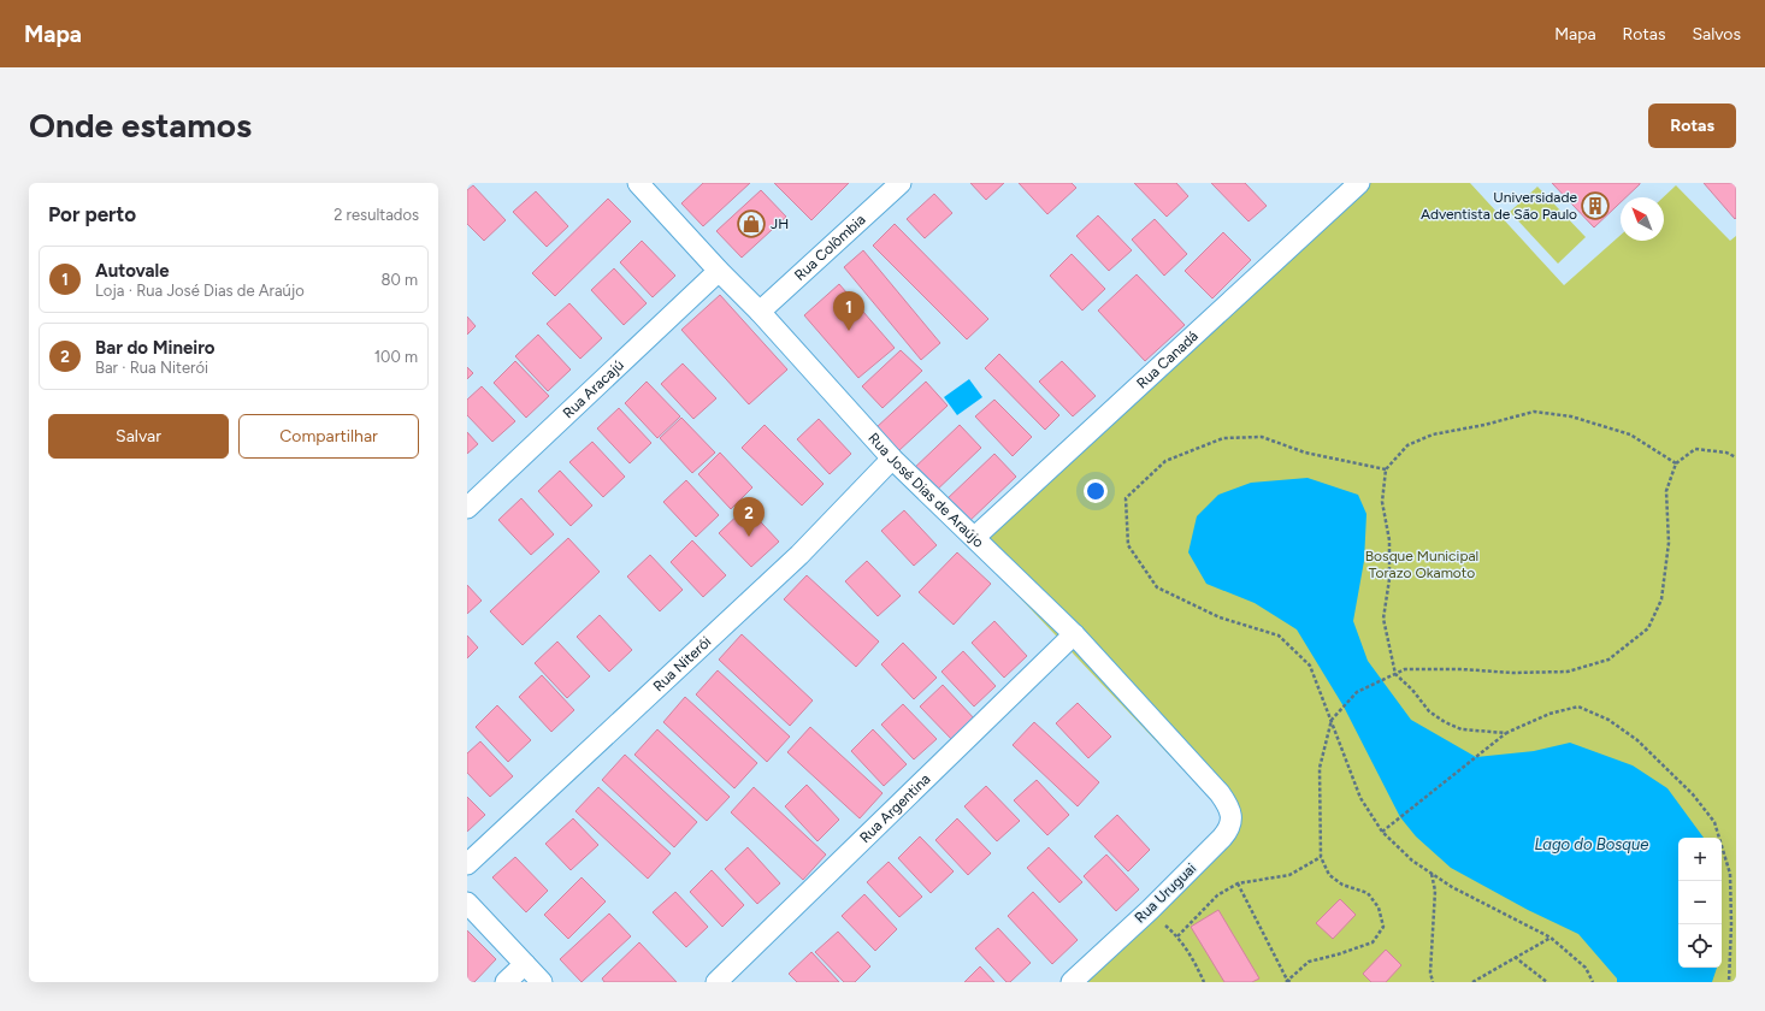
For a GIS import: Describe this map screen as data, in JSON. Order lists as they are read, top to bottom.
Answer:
{
  "streets": {
    "street": [
      "Rua Colômbia",
      "Rua Canadá",
      "Rua Aracajú",
      "Rua José Dias de Araújo",
      "Rua Niterói",
      "Rua Argentina",
      "Rua Uruguai"
    ]
  },
  "crossings": [
    ["Rua Colômbia", "Rua José Dias de Araújo"],
    ["Rua Canadá", "Rua José Dias de Araújo"],
    ["Rua Aracajú", "Rua José Dias de Araújo"],
    ["Rua José Dias de Araújo", "Rua Niterói"],
    ["Rua José Dias de Araújo", "Rua Argentina"],
    ["Rua José Dias de Araújo", "Rua Uruguai"]
  ],
  "water": ["Lago do Bosque"],
  "parks": ["Bosque Municipal Torazo Okamoto"],
  "places": {
    "building": ["Universidade Adventista de São Paulo"],
    "shop": ["JH"]
  },
  "north": "top left",
  "page": {
    "header": "Mapa",
    "nav": ["Mapa", "Rotas", "Salvos"],
    "buttons": [
      "Rotas",
      ["Salvar", "Compartilhar"]
    ],
    "title": "Onde estamos",
    "heading": ["Por perto", "2 resultados"],
    "list": [
      {
        "mark": "1",
        "name": "Autovale",
        "note": "Loja · Rua José Dias de Araújo",
        "value": "80 m"
      },
      {
        "mark": "2",
        "name": "Bar do Mineiro",
        "note": "Bar · Rua Niterói",
        "value": "100 m"
      }
    ],
    "pins": ["1", "2"],
    "map_buttons": ["+", "−"]
  }
}
